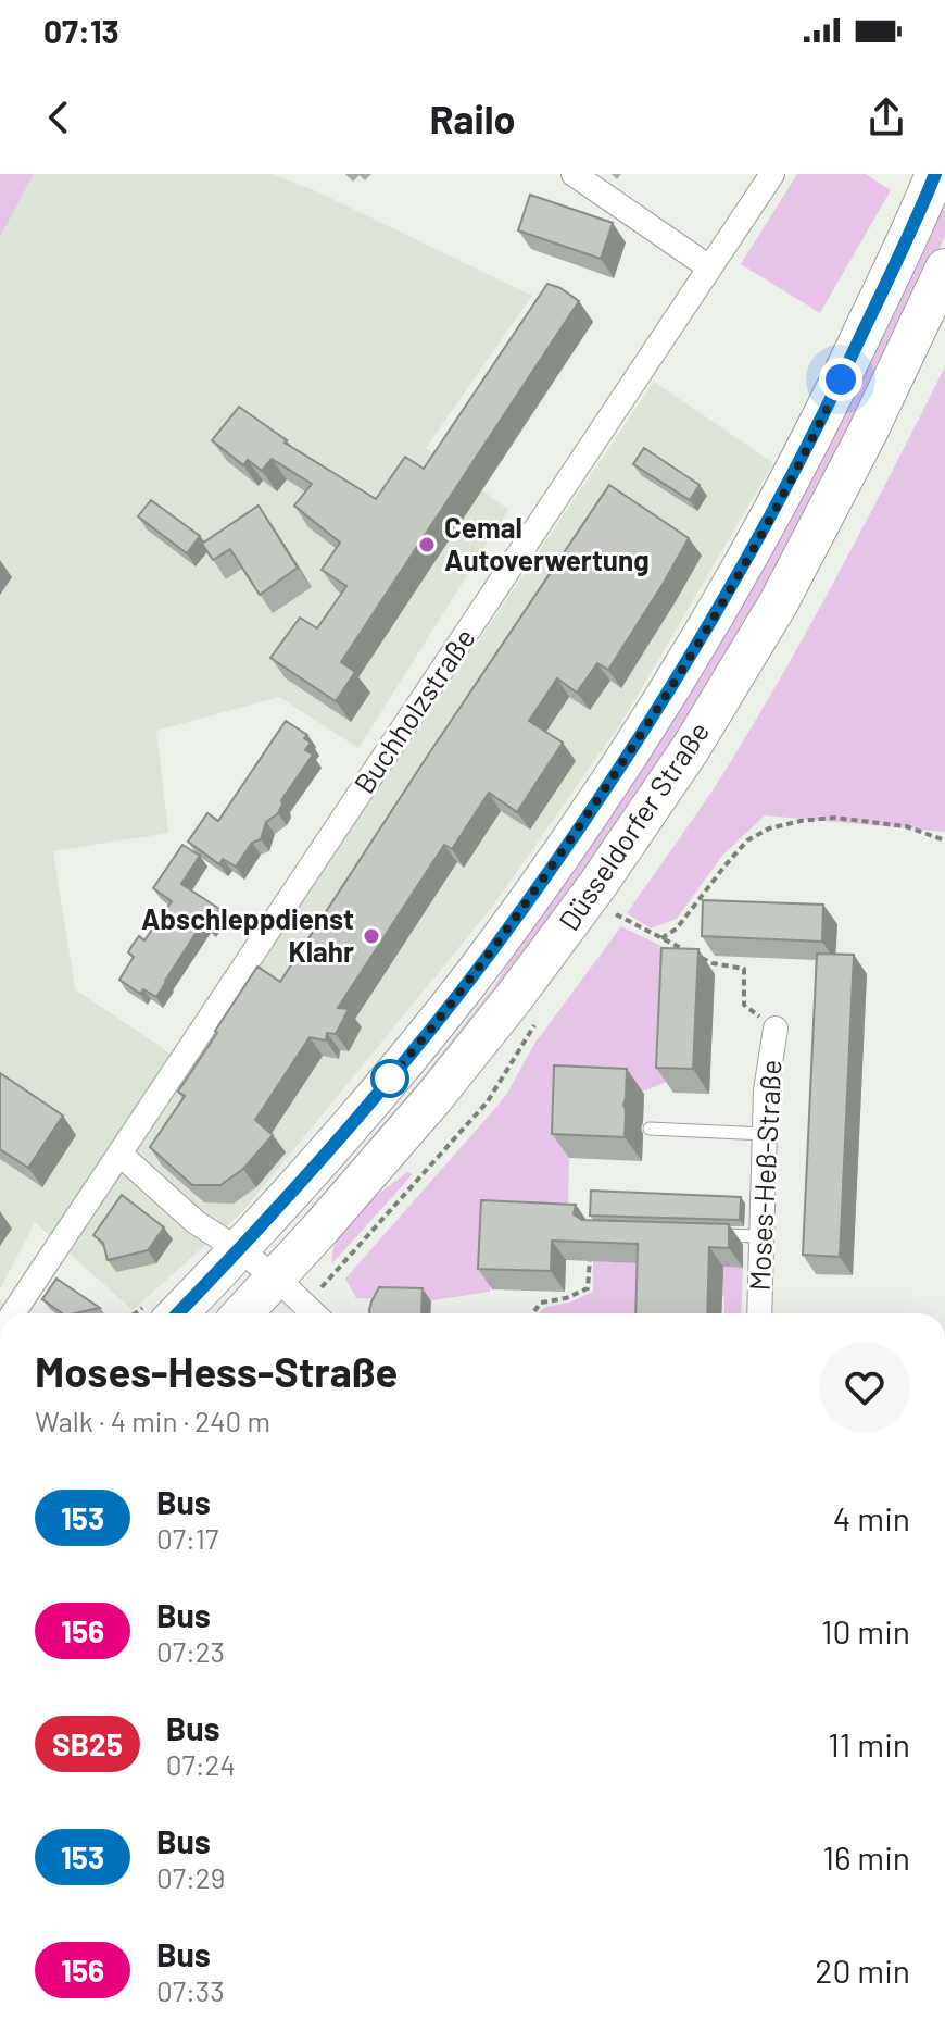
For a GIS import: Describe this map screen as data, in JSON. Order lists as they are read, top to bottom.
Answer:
{
  "streets": {
    "main road": ["Düsseldorfer Straße"],
    "street": ["Buchholzstraße", "Moses-Heß-Straße"]
  },
  "places": ["Cemal Autoverwertung", "Abschleppdienst Klahr"],
  "lines": ["bus line 153"],
  "page": {
    "status": "07:13",
    "header": "Railo",
    "heading": ["Moses-Hess-Straße", "Walk · 4 min · 240 m"],
    "list": [
      {
        "mark": "153",
        "name": "Bus",
        "note": "07:17",
        "value": "4 min"
      },
      {
        "mark": "156",
        "name": "Bus",
        "note": "07:23",
        "value": "10 min"
      },
      {
        "mark": "SB25",
        "name": "Bus",
        "note": "07:24",
        "value": "11 min"
      },
      {
        "mark": "153",
        "name": "Bus",
        "note": "07:29",
        "value": "16 min"
      },
      {
        "mark": "156",
        "name": "Bus",
        "note": "07:33",
        "value": "20 min"
      }
    ]
  }
}
